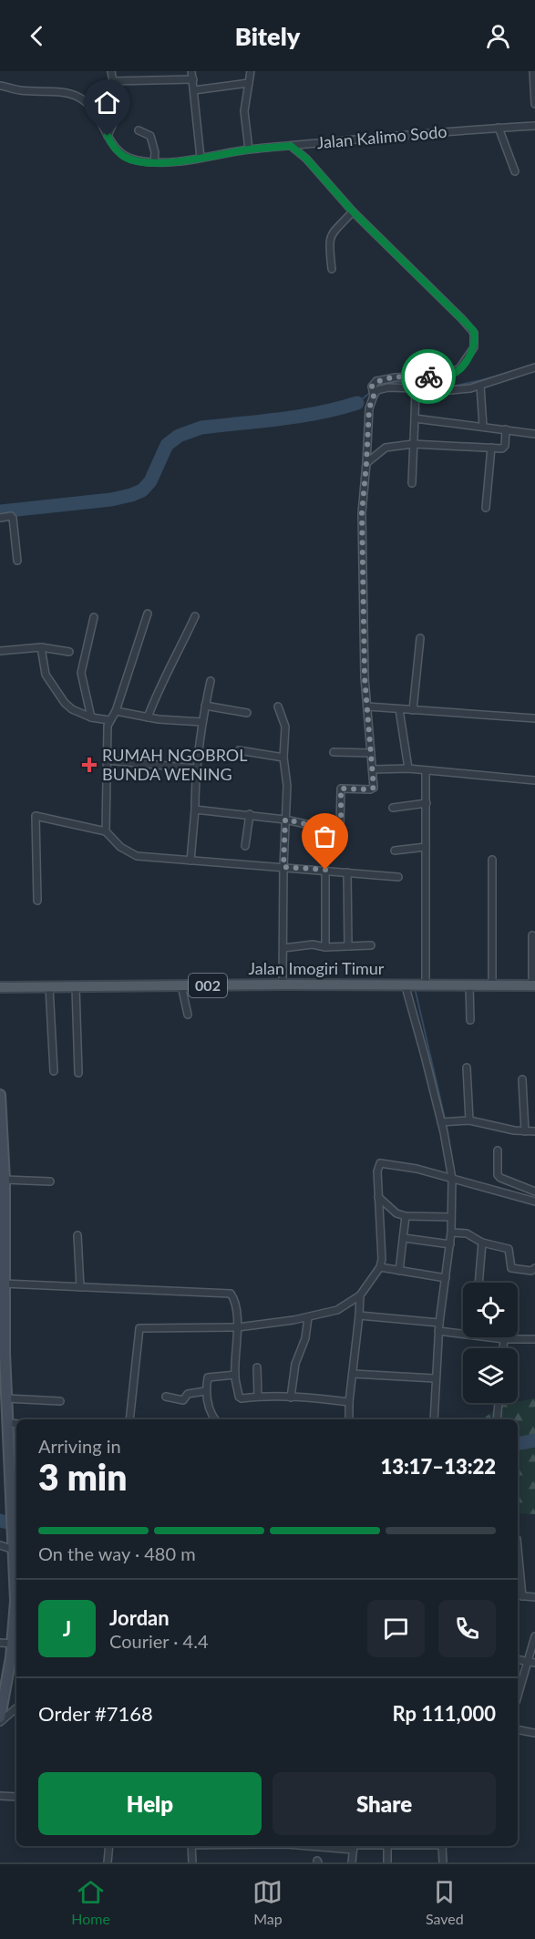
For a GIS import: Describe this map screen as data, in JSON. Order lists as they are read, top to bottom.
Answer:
{
  "streets": {
    "main road": ["Jalan Imogiri Timur", "002"],
    "street": ["Jalan Kalimo Sodo"]
  },
  "places": {
    "health": ["RUMAH NGOBROL BUNDA WENING"]
  },
  "page": {
    "header": "Bitely",
    "heading": ["3 min", "Arriving in", "13:17–13:22"],
    "panel": [
      "Jordan",
      "Courier · 4.4",
      "Order #7168",
      "Rp 111,000"
    ],
    "bar": "On the way · 480 m",
    "round": "J",
    "buttons": ["Help", "Share"],
    "tabs": ["Home", "Map", "Saved"]
  }
}
